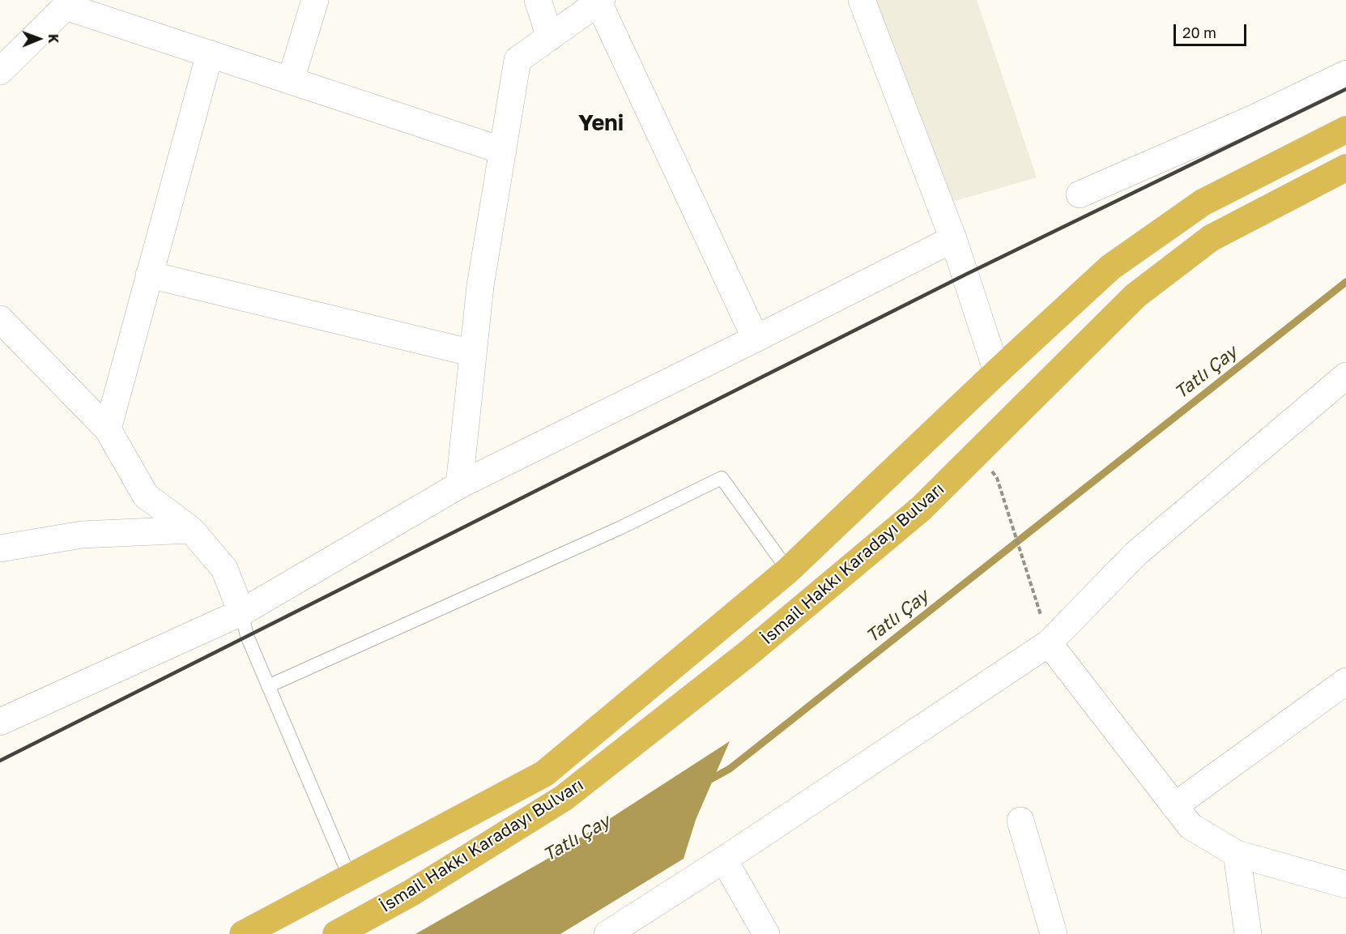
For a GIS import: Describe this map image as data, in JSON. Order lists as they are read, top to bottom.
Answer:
{
  "streets": {
    "highway": ["İsmail Hakkı Karadayı Bulvarı"]
  },
  "districts": ["Yeni"],
  "water": ["Tatlı Çay"],
  "scale_bar": "20 m",
  "north": "right"
}
